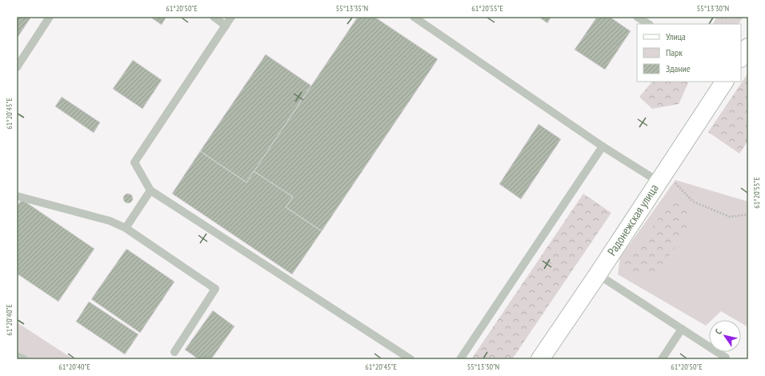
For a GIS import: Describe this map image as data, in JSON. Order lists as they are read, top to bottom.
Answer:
{
  "streets": {
    "street": ["Радонежская улица"]
  },
  "legend": ["Улица", "Парк", "Здание"],
  "north": "top left",
  "coordinates": [
    "61°20'50\"E",
    "55°13'35\"N",
    "61°20'55\"E",
    "55°13'30\"N",
    "61°20'45\"E",
    "61°20'40\"E"
  ]
}
